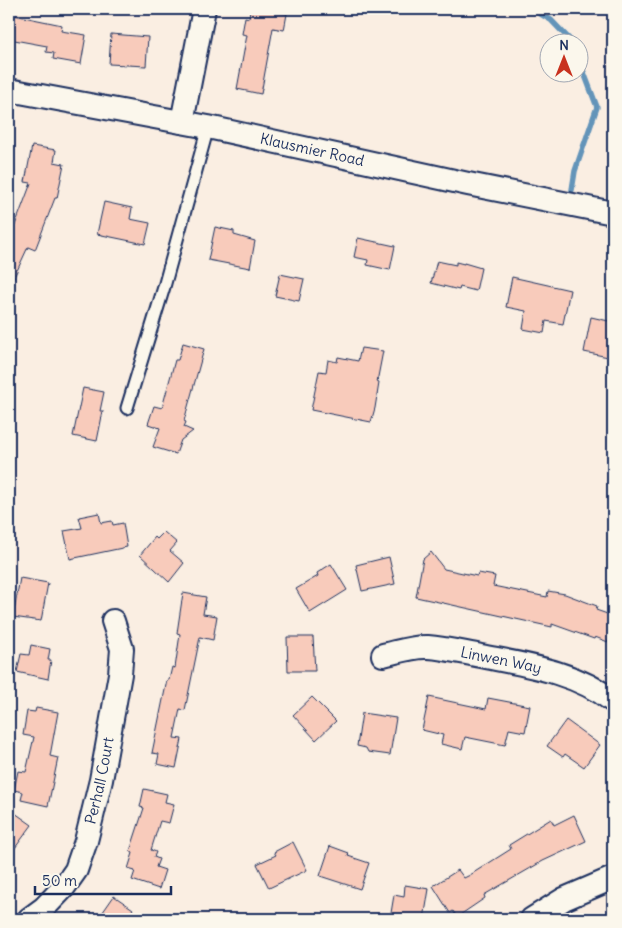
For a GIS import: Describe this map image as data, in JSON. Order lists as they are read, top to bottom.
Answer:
{
  "streets": {
    "street": ["Klausmier Road", "Linwen Way", "Perhall Court"]
  },
  "scale_bar": "50 m",
  "north": "top"
}
